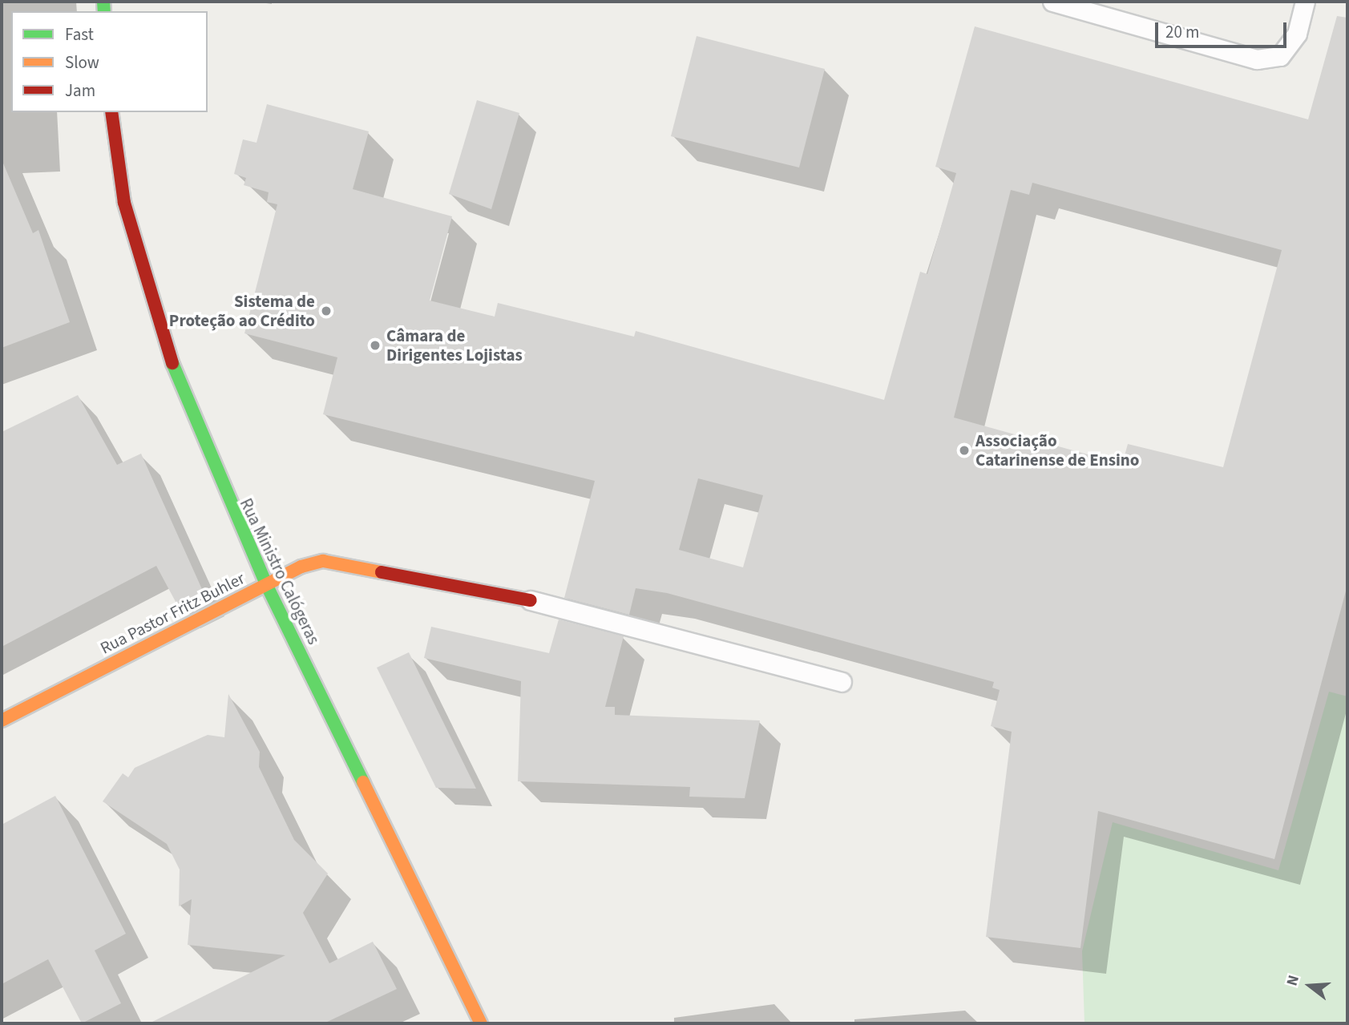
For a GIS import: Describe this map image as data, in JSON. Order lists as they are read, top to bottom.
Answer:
{
  "streets": {
    "main road": ["Rua Ministro Calógeras", "Rua Pastor Fritz Buhler"]
  },
  "crossings": [
    ["Rua Ministro Calógeras", "Rua Pastor Fritz Buhler"]
  ],
  "places": ["Sistema de Proteção ao Crédito", "Câmara de Dirigentes Lojistas", "Associação Catarinense de Ensino"],
  "legend": ["Fast", "Slow", "Jam"],
  "scale_bar": "20 m",
  "north": "left"
}
